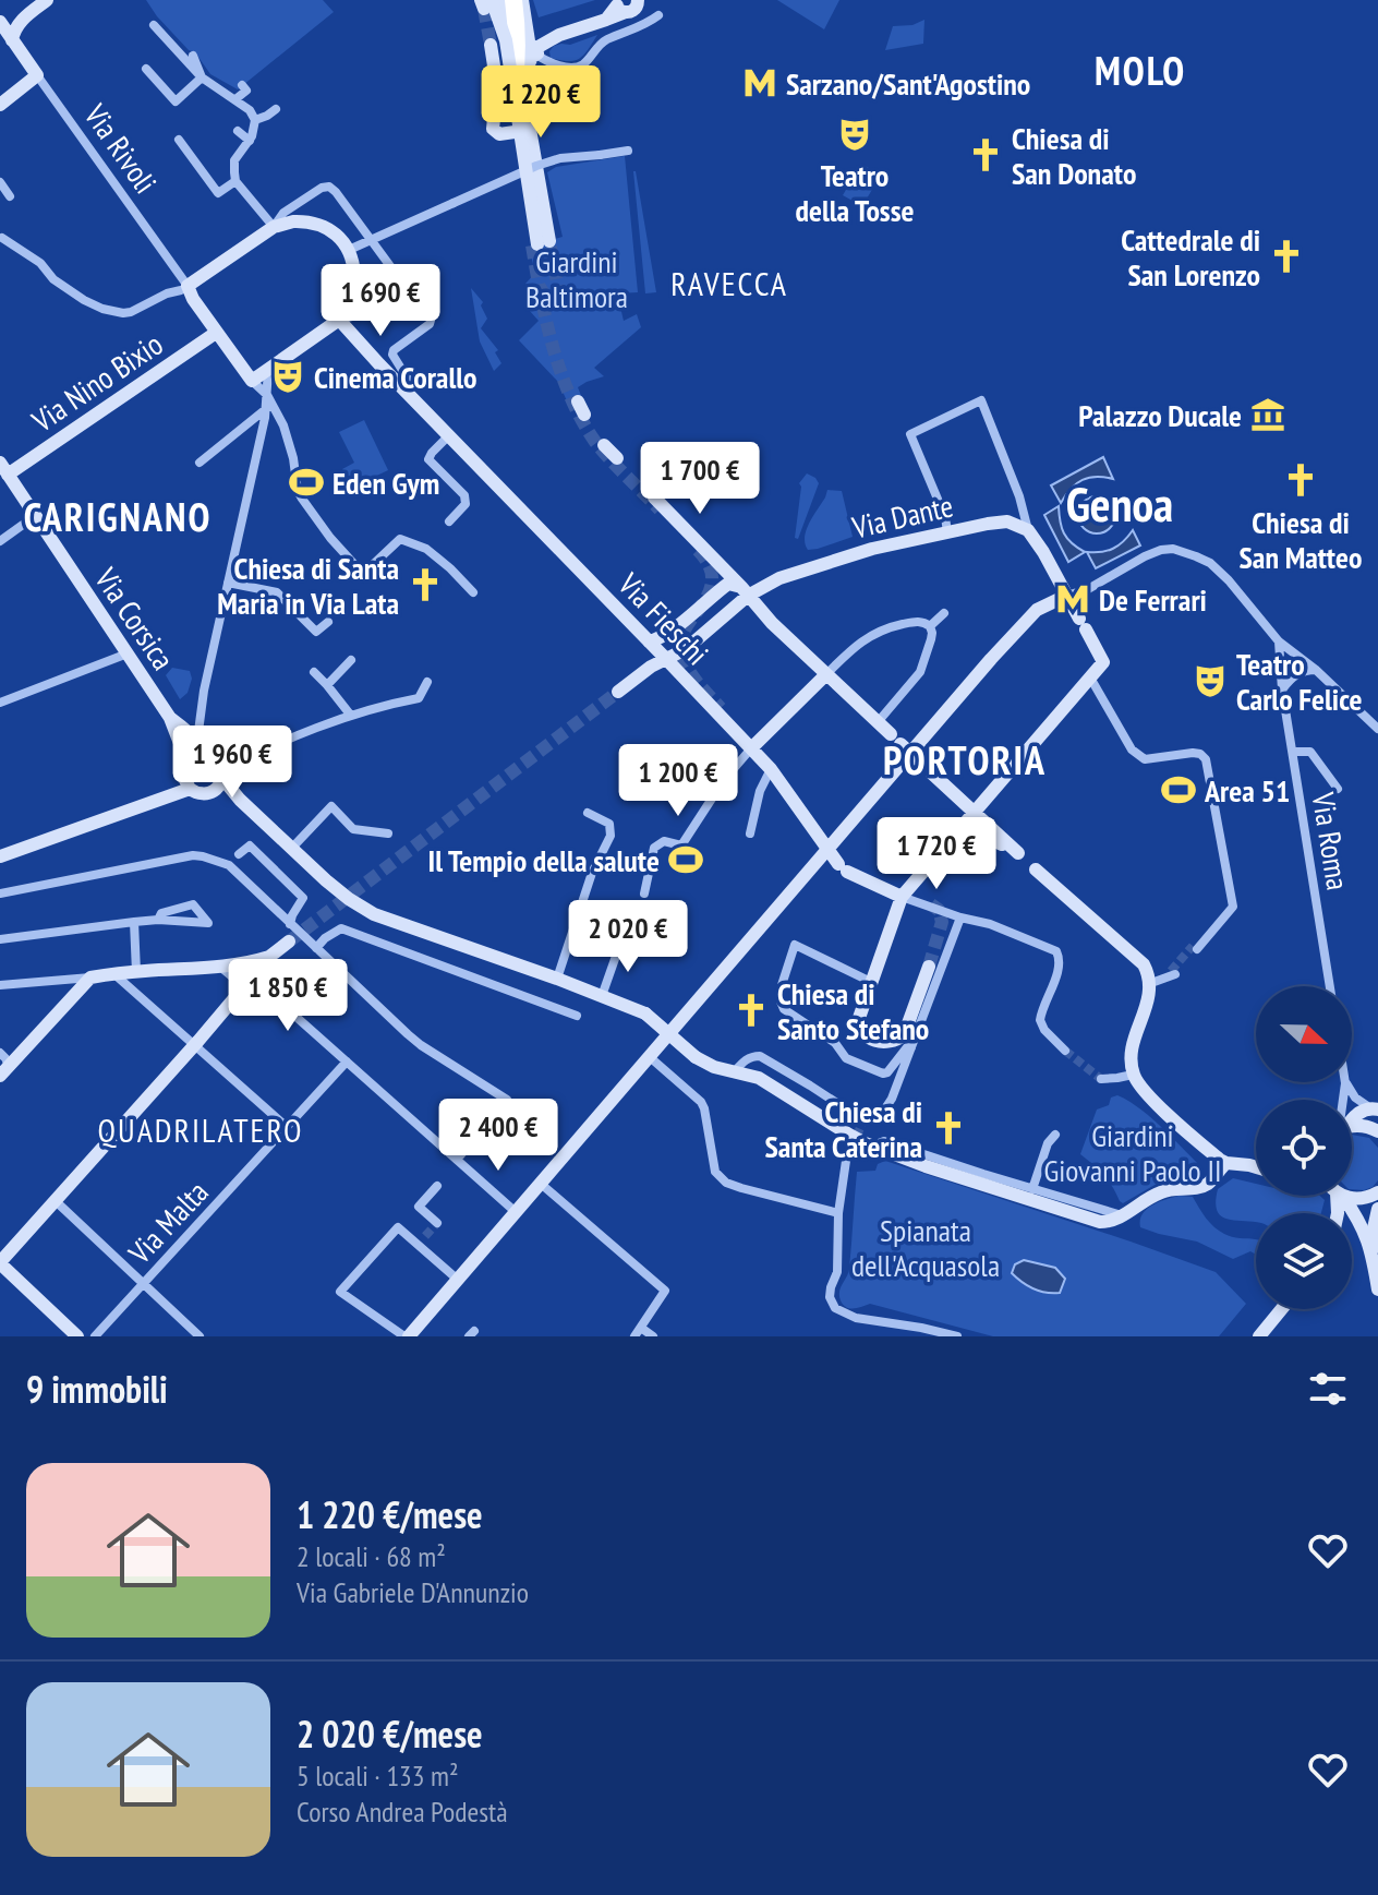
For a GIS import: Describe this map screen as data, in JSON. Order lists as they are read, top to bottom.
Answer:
{
  "streets": {
    "street": [
      "Via Rivoli",
      "Via Nino Bixio",
      "Via Dante",
      "Via Corsica",
      "Via Fieschi",
      "Via Roma",
      "Via Malta"
    ]
  },
  "crossings": [
    ["Via Rivoli", "Via Nino Bixio"],
    ["Via Rivoli", "Via Fieschi"],
    ["Via Nino Bixio", "Via Corsica"],
    ["Via Nino Bixio", "Via Fieschi"]
  ],
  "districts": [
    "MOLO",
    "RAVECCA",
    "Genoa",
    "CARIGNANO",
    "PORTORIA",
    "QUADRILATERO"
  ],
  "parks": ["Giardini Baltimora", "Giardini Giovanni Paolo II", "Spianata dell'Acquasola"],
  "places": {
    "metro station": ["Sarzano/Sant'Agostino", "De Ferrari"],
    "theatre": ["Teatro della Tosse", "Cinema Corallo", "Teatro Carlo Felice"],
    "church": [
      "Chiesa di San Donato",
      "Cattedrale di San Lorenzo",
      "Chiesa di San Matteo",
      "Chiesa di Santa Maria in Via Lata",
      "Chiesa di Santo Stefano",
      "Chiesa di Santa Caterina"
    ],
    "museum": ["Palazzo Ducale"],
    "sports": ["Eden Gym", "Area 51", "Il Tempio della salute"]
  },
  "north": "right",
  "page": {
    "price": [
      "1 220 €",
      "1 690 €",
      "1 700 €",
      "1 960 €",
      "1 200 €",
      "1 720 €",
      "2 020 €",
      "1 850 €",
      "2 400 €"
    ],
    "heading": "9 immobili",
    "list": [
      {
        "name": "1 220 €/mese",
        "note": "2 locali · 68 m² · Via Gabriele D'Annunzio"
      },
      {
        "name": "2 020 €/mese",
        "note": "5 locali · 133 m² · Corso Andrea Podestà"
      }
    ]
  }
}
